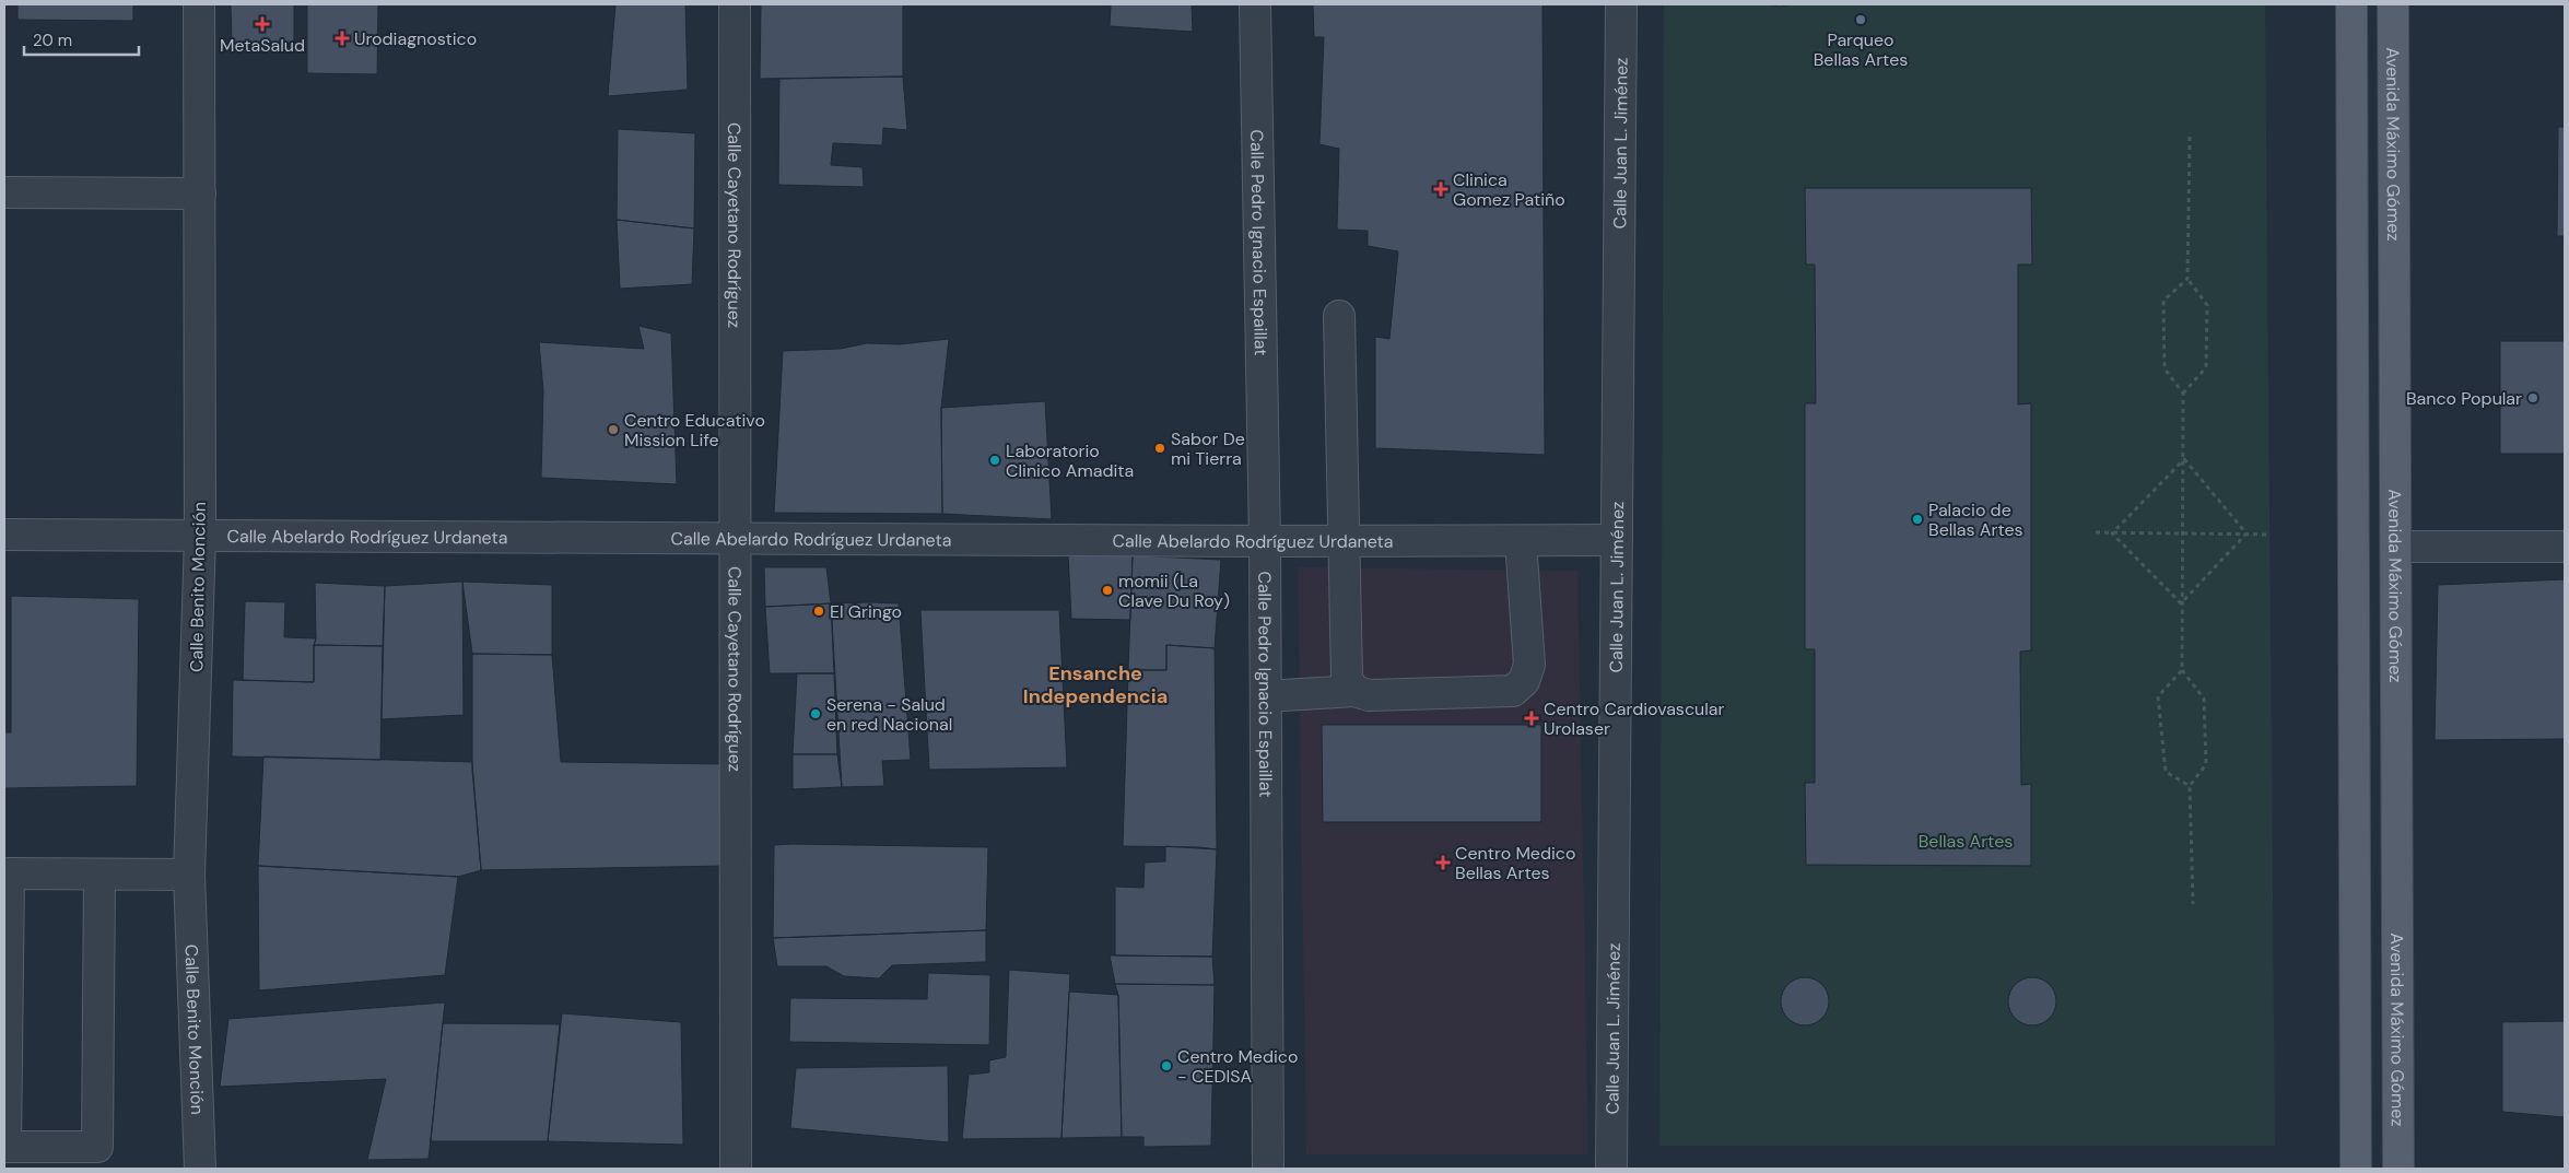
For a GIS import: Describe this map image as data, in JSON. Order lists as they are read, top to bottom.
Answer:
{
  "streets": {
    "main road": ["Avenida Máximo Gómez"],
    "street": [
      "Calle Juan L. Jiménez",
      "Calle Cayetano Rodríguez",
      "Calle Pedro Ignacio Espaillat",
      "Calle Abelardo Rodríguez Urdaneta",
      "Calle Benito Monción"
    ]
  },
  "crossings": [
    ["Calle Juan L. Jiménez", "Calle Abelardo Rodríguez Urdaneta"],
    ["Calle Cayetano Rodríguez", "Calle Abelardo Rodríguez Urdaneta"],
    ["Calle Pedro Ignacio Espaillat", "Calle Abelardo Rodríguez Urdaneta"],
    ["Calle Abelardo Rodríguez Urdaneta", "Calle Benito Monción"]
  ],
  "districts": ["Ensanche Independencia"],
  "parks": ["Bellas Artes"],
  "places": {
    "other": [
      "Parqueo Bellas Artes",
      "Banco Popular",
      "Centro Educativo Mission Life",
      "Sabor De mi Tierra",
      "Laboratorio Clinico Amadita",
      "Palacio de Bellas Artes",
      "momii (La Clave Du Roy)",
      "El Gringo",
      "Serena - Salud en red Nacional",
      "Centro Medico - CEDISA"
    ],
    "health": [
      "MetaSalud",
      "Urodiagnostico",
      "Clinica Gomez Patiño",
      "Centro Cardiovascular Urolaser",
      "Centro Medico Bellas Artes"
    ]
  },
  "scale_bar": "20 m"
}
